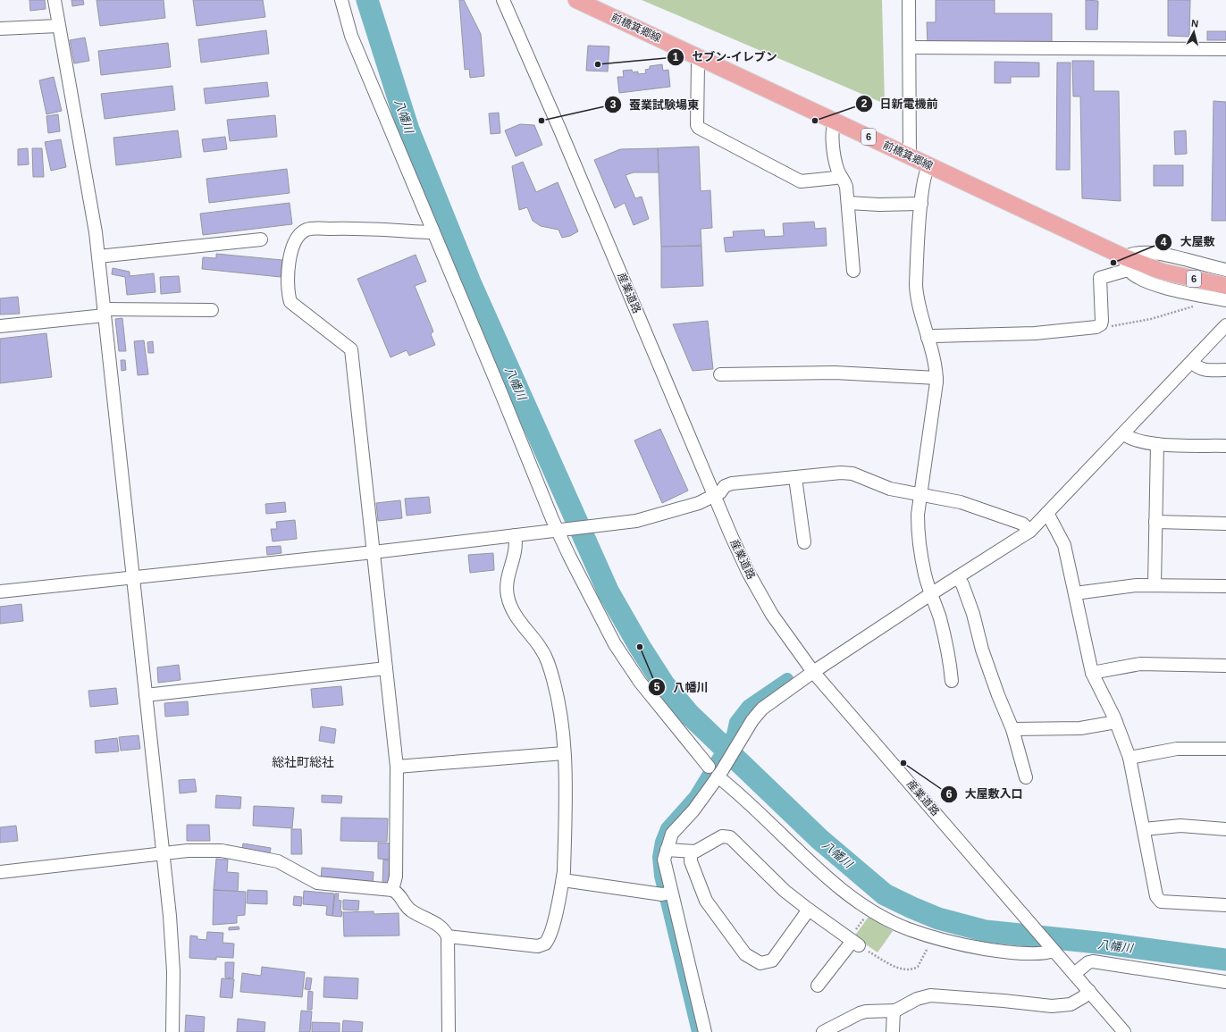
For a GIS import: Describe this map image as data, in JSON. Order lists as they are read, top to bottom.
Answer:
{
  "streets": {
    "main road": ["前橋箕郷線", "6"],
    "street": ["産業道路"]
  },
  "districts": ["総社町総社"],
  "water": ["八幡川"],
  "places": [
    "セブン-イレブン",
    "蚕業試験場東",
    "日新電機前",
    "大屋敷",
    "八幡川",
    "大屋敷入口"
  ],
  "north": "top"
}
